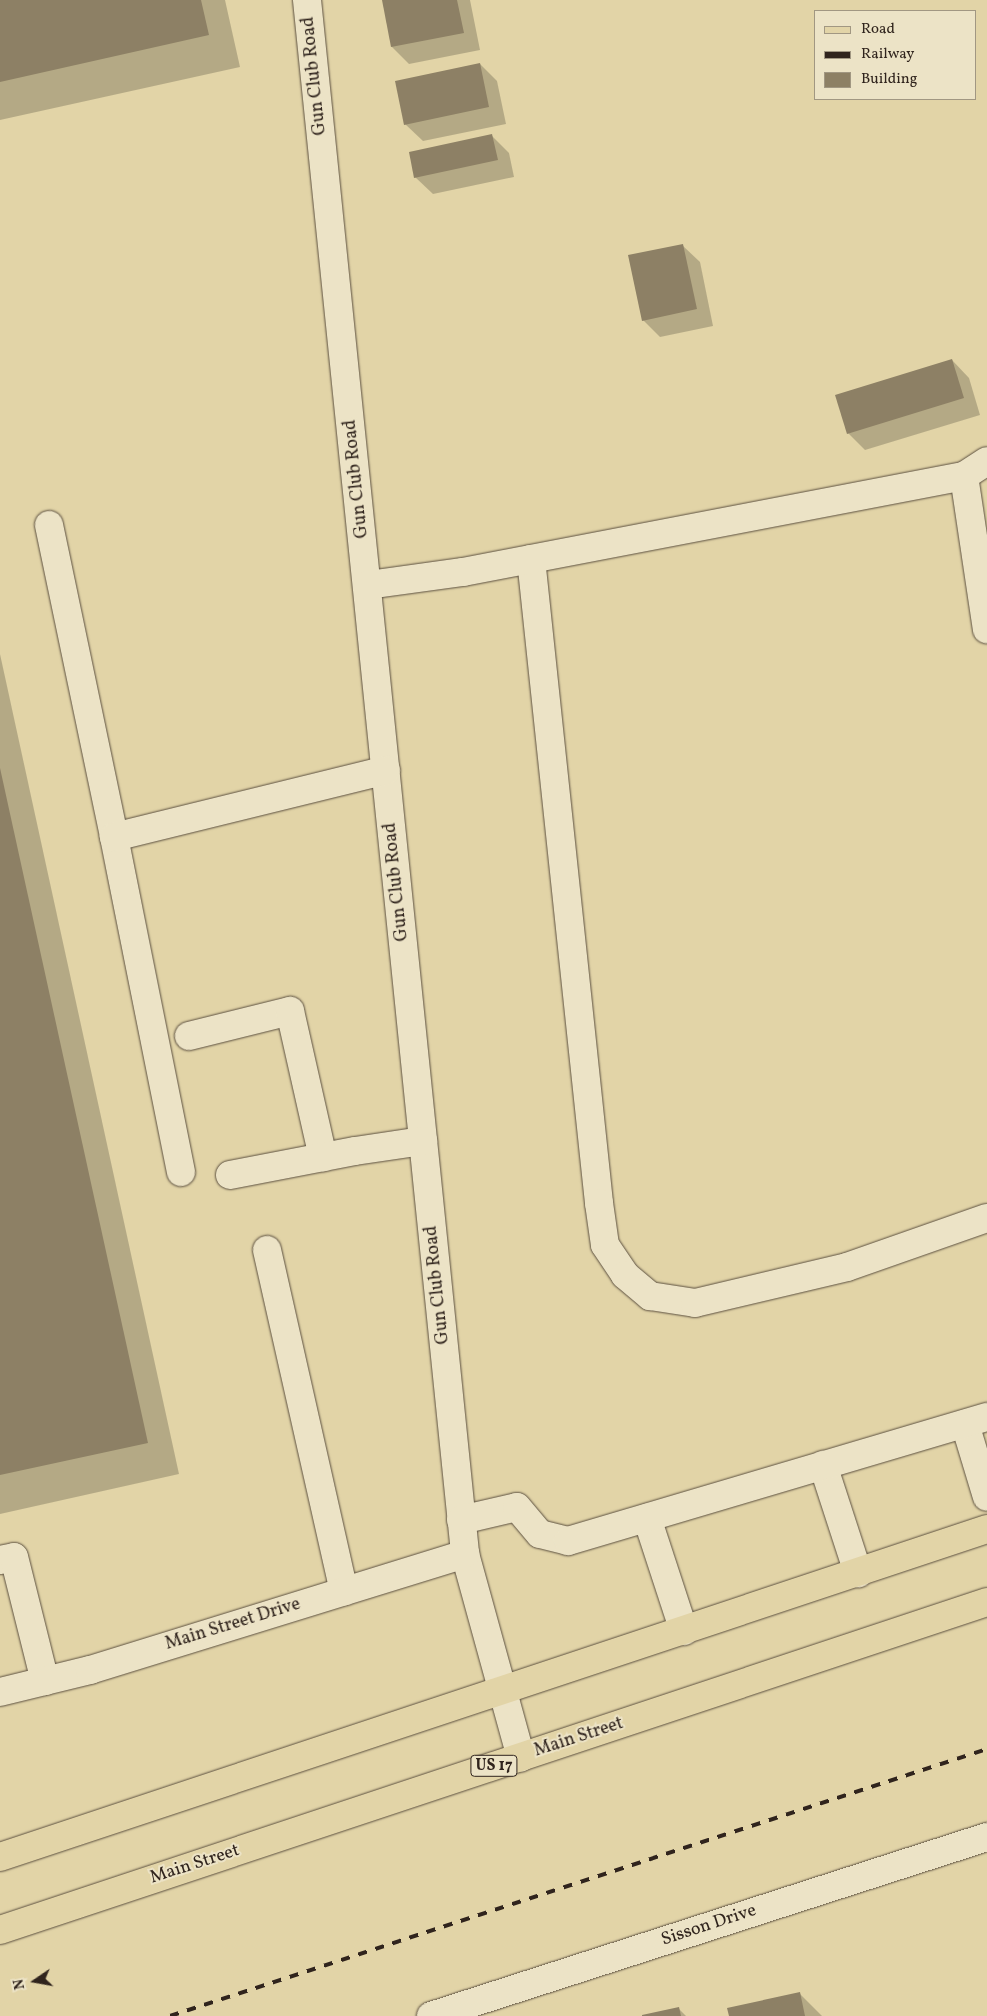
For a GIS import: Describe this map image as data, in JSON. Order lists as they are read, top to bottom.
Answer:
{
  "streets": {
    "main road": ["Main Street", "US 17"],
    "street": ["Gun Club Road", "Main Street Drive", "Sisson Drive"]
  },
  "crossings": [
    ["Gun Club Road", "Main Street Drive"],
    ["Gun Club Road", "Main Street"]
  ],
  "legend": ["Road", "Railway", "Building"],
  "north": "left"
}
